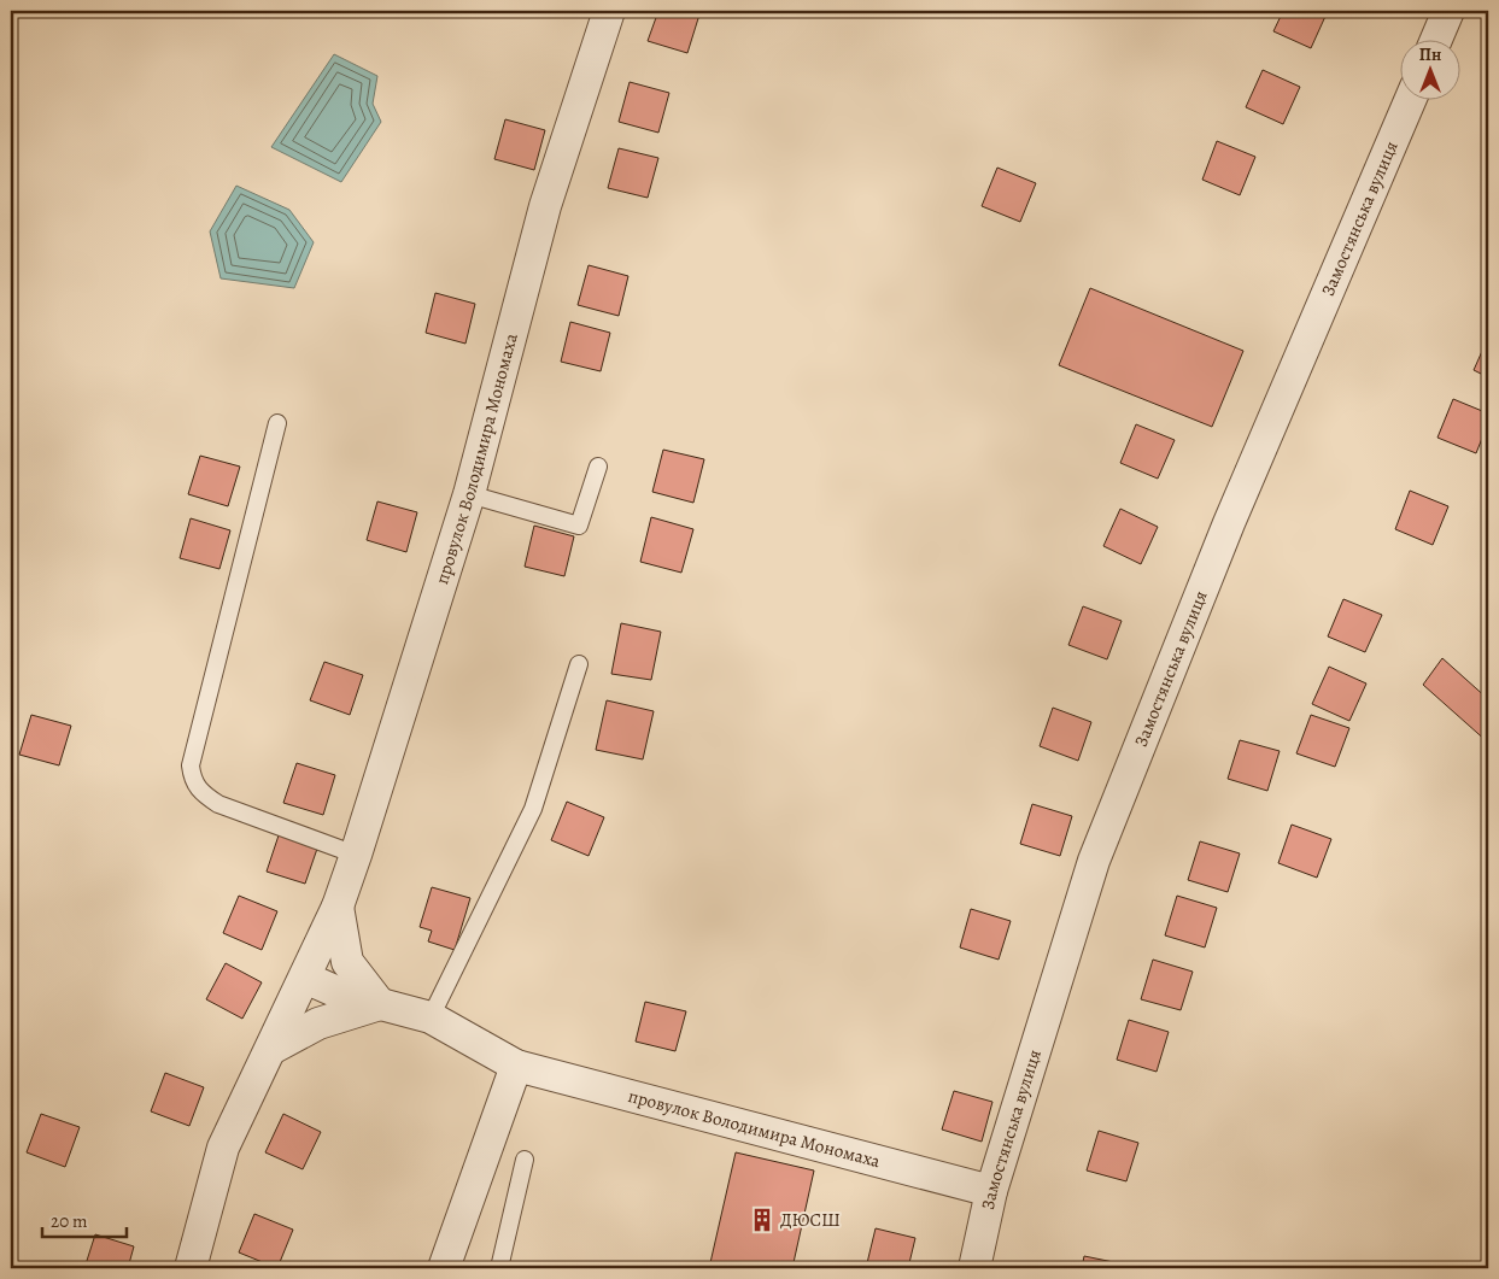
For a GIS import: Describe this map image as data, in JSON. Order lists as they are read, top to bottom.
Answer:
{
  "streets": {
    "street": ["Замостянська вулиця", "провулок Володимира Мономаха"]
  },
  "crossings": [
    ["Замостянська вулиця", "провулок Володимира Мономаха"]
  ],
  "places": {
    "building": ["ДЮСШ"]
  },
  "scale_bar": "20 m",
  "north": "top"
}
